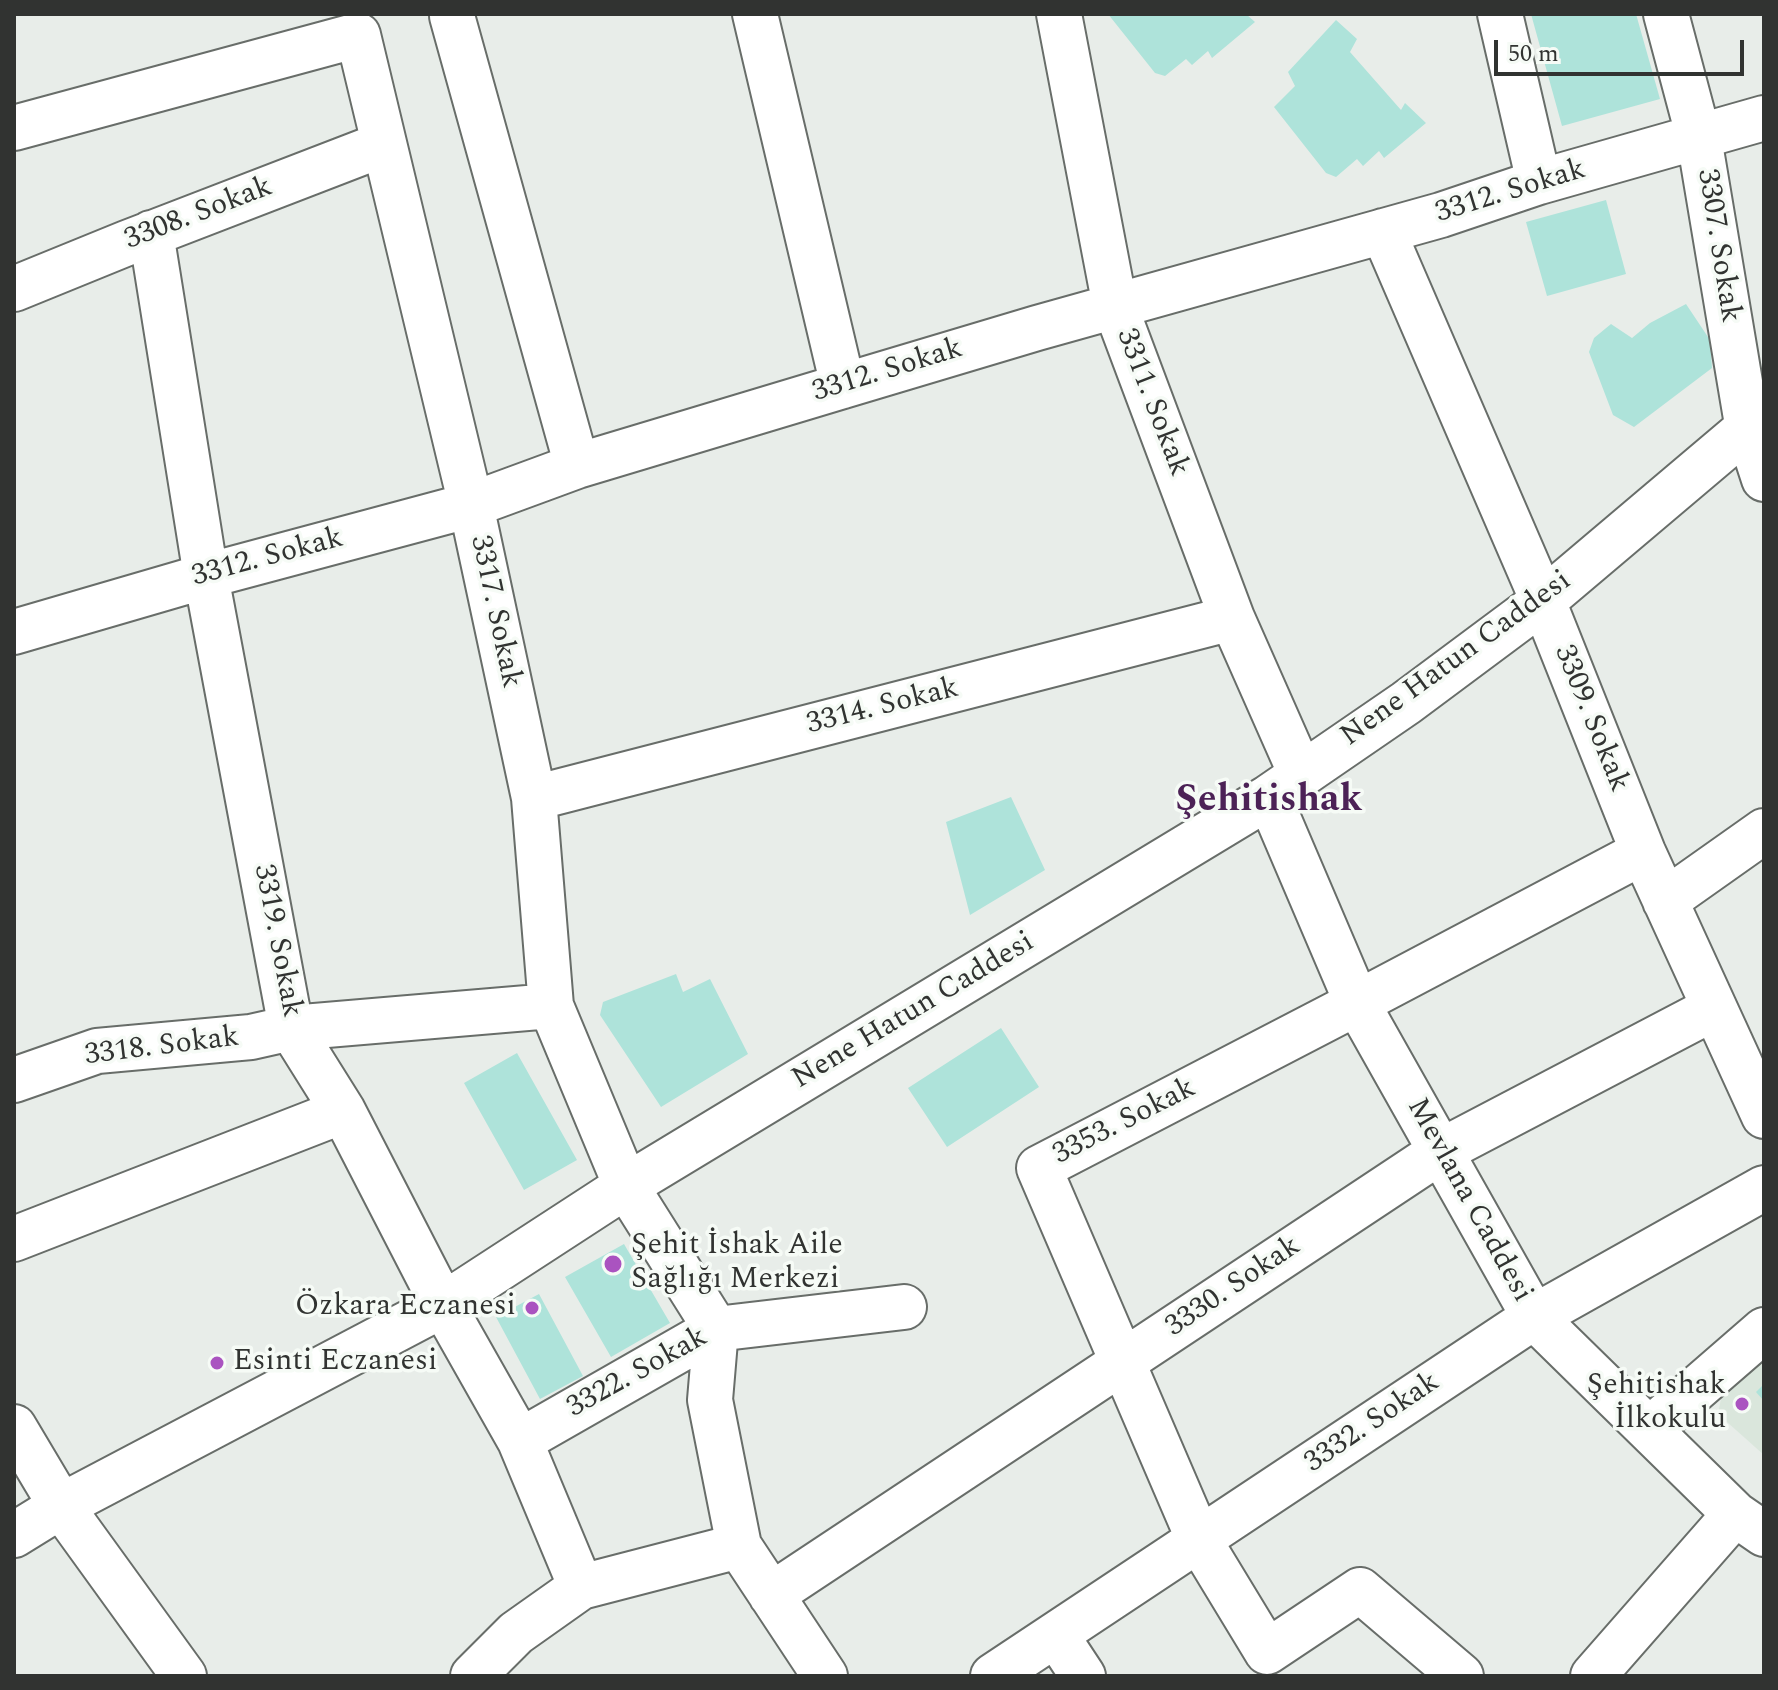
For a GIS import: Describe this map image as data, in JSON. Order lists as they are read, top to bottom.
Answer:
{
  "streets": {
    "street": [
      "3312. Sokak",
      "3308. Sokak",
      "3307. Sokak",
      "3311. Sokak",
      "3317. Sokak",
      "Nene Hatun Caddesi",
      "3314. Sokak",
      "3309. Sokak",
      "3319. Sokak",
      "3318. Sokak",
      "3353. Sokak",
      "Mevlana Caddesi",
      "3330. Sokak",
      "3322. Sokak",
      "3332. Sokak"
    ]
  },
  "crossings": [
    ["3312. Sokak", "3307. Sokak"],
    ["3312. Sokak", "3311. Sokak"],
    ["3312. Sokak", "3317. Sokak"],
    ["3312. Sokak", "3309. Sokak"],
    ["3312. Sokak", "3319. Sokak"],
    ["3308. Sokak", "3317. Sokak"],
    ["3308. Sokak", "3319. Sokak"],
    ["3307. Sokak", "Nene Hatun Caddesi"],
    ["3311. Sokak", "Nene Hatun Caddesi"],
    ["3311. Sokak", "3314. Sokak"],
    ["3311. Sokak", "Mevlana Caddesi"],
    ["3317. Sokak", "Nene Hatun Caddesi"],
    ["3317. Sokak", "3314. Sokak"],
    ["3317. Sokak", "3318. Sokak"],
    ["3317. Sokak", "3322. Sokak"],
    ["Nene Hatun Caddesi", "3309. Sokak"],
    ["Nene Hatun Caddesi", "3319. Sokak"],
    ["Nene Hatun Caddesi", "Mevlana Caddesi"],
    ["3309. Sokak", "3353. Sokak"],
    ["3309. Sokak", "3330. Sokak"],
    ["3319. Sokak", "3318. Sokak"],
    ["3319. Sokak", "3322. Sokak"],
    ["3353. Sokak", "Mevlana Caddesi"],
    ["3353. Sokak", "3330. Sokak"],
    ["3353. Sokak", "3332. Sokak"],
    ["Mevlana Caddesi", "3330. Sokak"],
    ["Mevlana Caddesi", "3332. Sokak"]
  ],
  "districts": ["Şehitishak"],
  "places": [
    "Şehit İshak Aile Sağlığı Merkezi",
    "Özkara Eczanesi",
    "Esinti Eczanesi",
    "Şehitishak İlkokulu"
  ],
  "scale_bar": "50 m"
}
